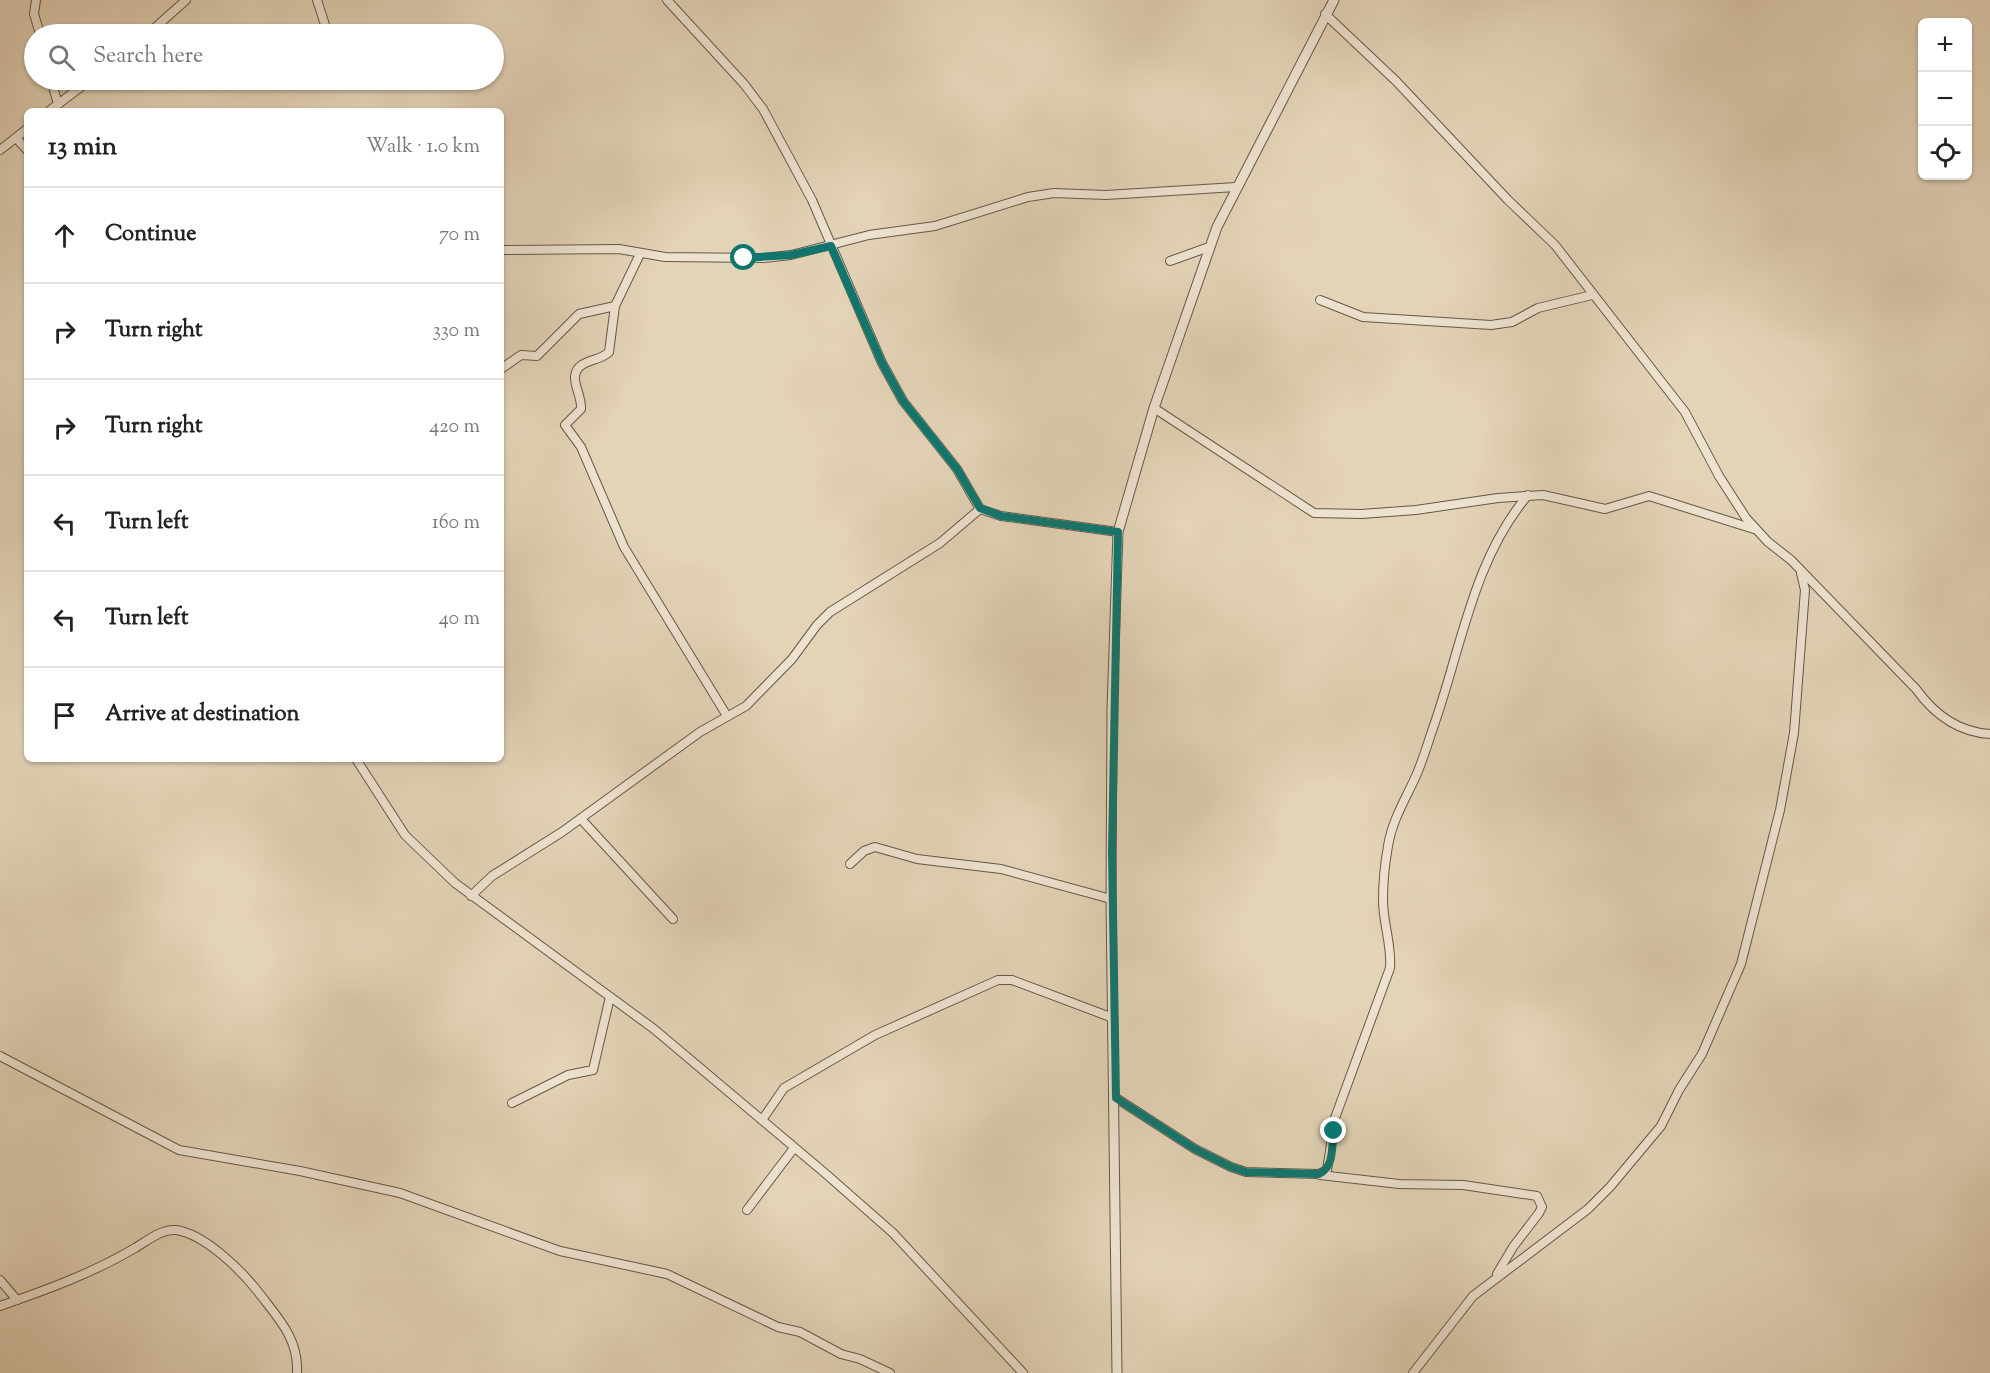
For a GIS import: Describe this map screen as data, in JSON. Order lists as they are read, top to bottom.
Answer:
{
  "page": {
    "map_buttons": ["+", "−"],
    "search": "Search here",
    "heading": ["13 min", "Walk · 1.0 km"],
    "list": [
      ["Continue", "70 m"],
      ["Turn right", "330 m"],
      ["Turn right", "420 m"],
      ["Turn left", "160 m"],
      ["Turn left", "40 m"],
      "Arrive at destination"
    ]
  }
}
